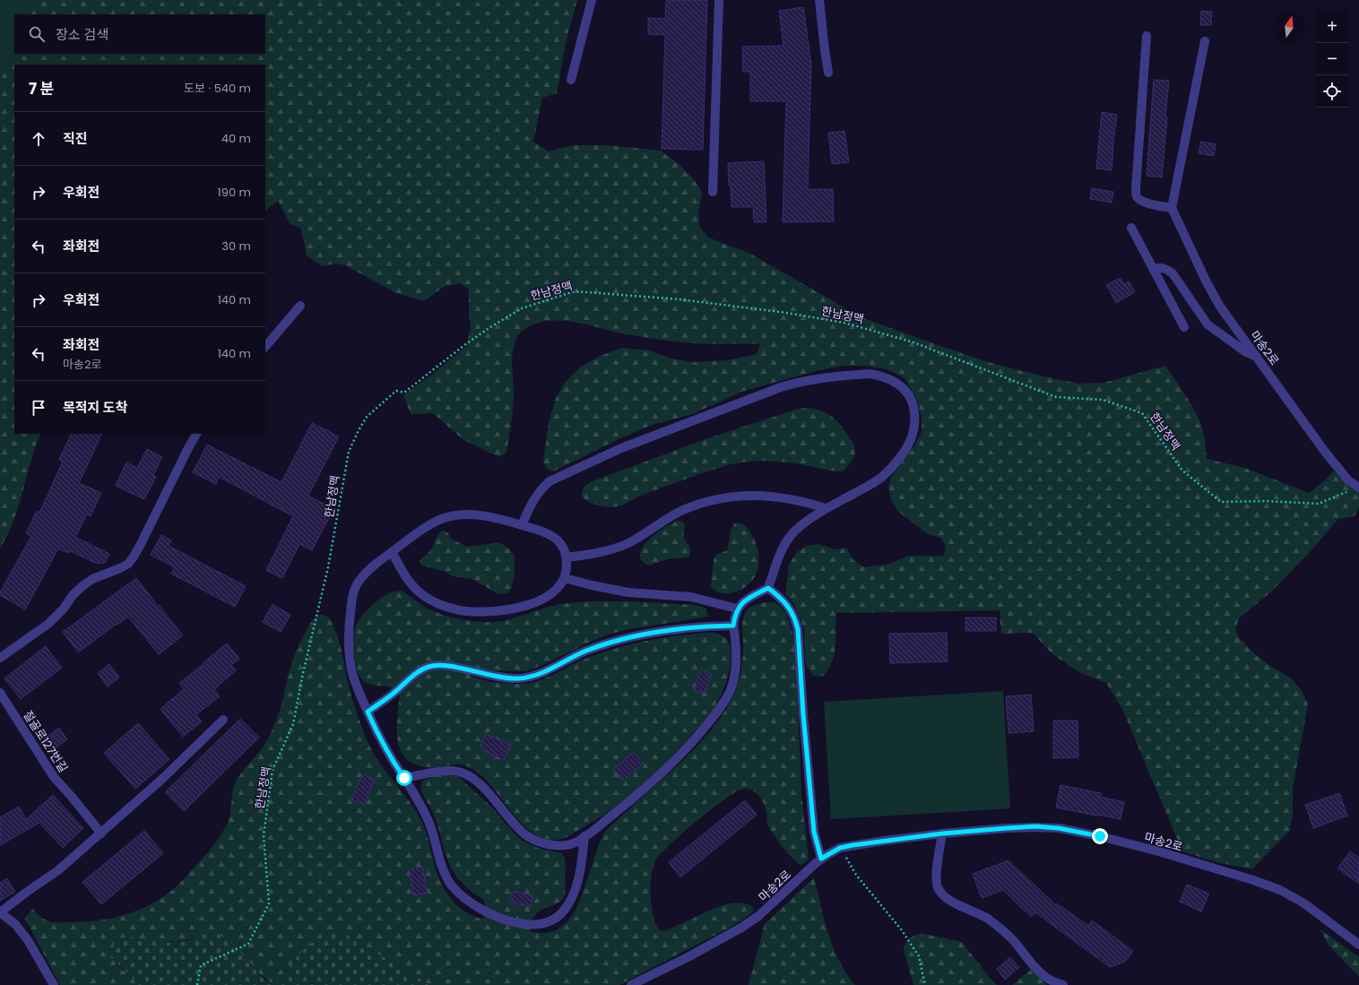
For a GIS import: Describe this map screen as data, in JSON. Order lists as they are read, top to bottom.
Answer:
{
  "streets": {
    "street": ["마송2로", "절골로127번길"],
    "path": ["한남정맥"]
  },
  "crossings": [
    ["한남정맥", "마송2로"]
  ],
  "north": "top",
  "page": {
    "map_buttons": ["+", "−"],
    "search": "장소 검색",
    "heading": ["7 분", "도보 · 540 m"],
    "list": [
      ["직진", "40 m"],
      ["우회전", "190 m"],
      ["좌회전", "30 m"],
      ["우회전", "140 m"],
      ["좌회전", "마송2로", "140 m"],
      "목적지 도착"
    ]
  }
}
